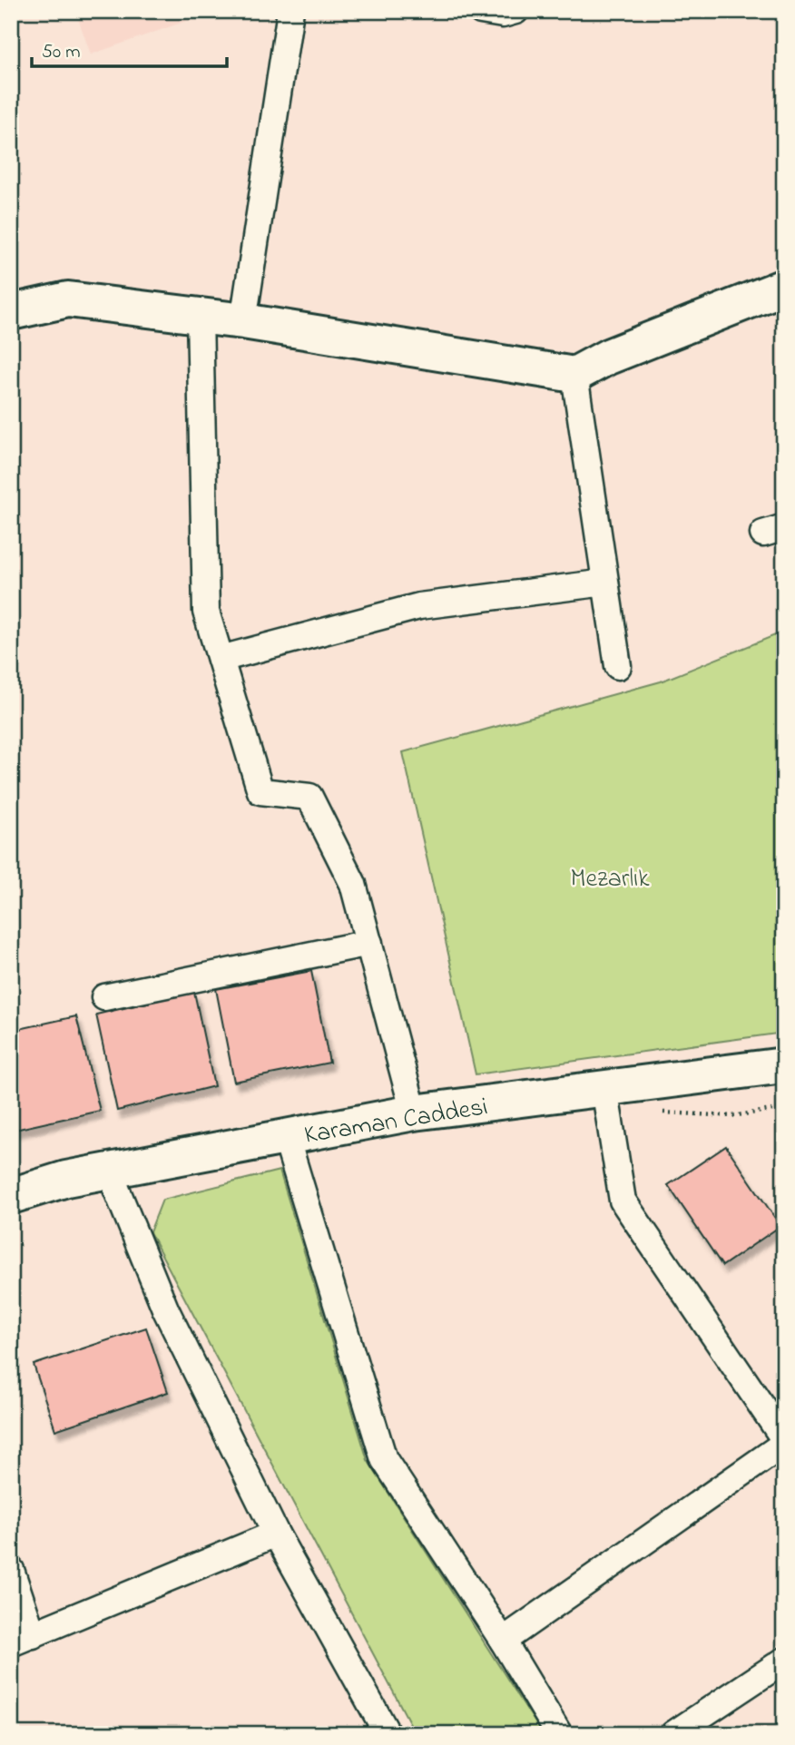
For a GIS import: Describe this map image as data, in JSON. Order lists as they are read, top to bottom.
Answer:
{
  "streets": {
    "street": ["Karaman Caddesi"]
  },
  "parks": ["Mezarlık"],
  "scale_bar": "50 m"
}
